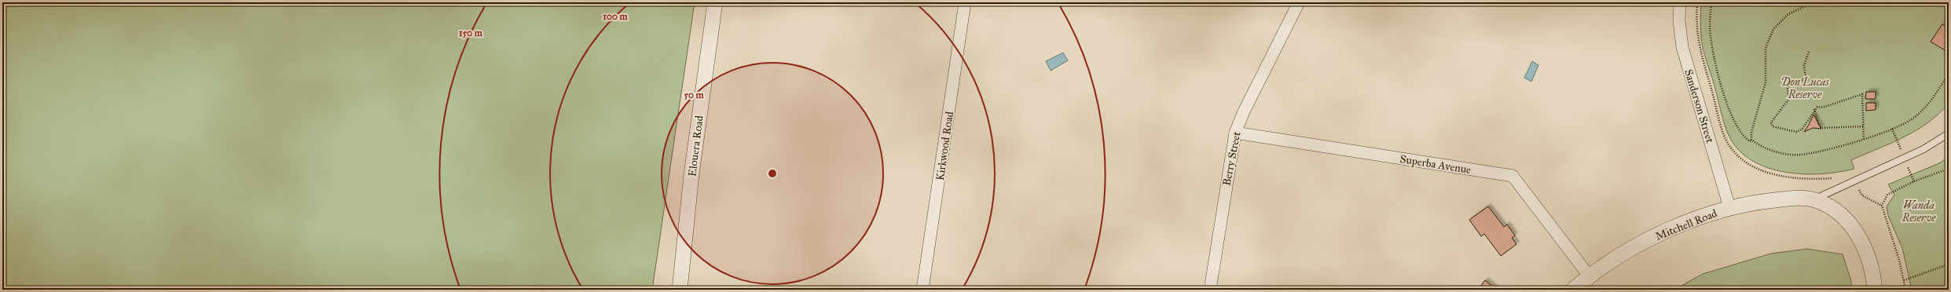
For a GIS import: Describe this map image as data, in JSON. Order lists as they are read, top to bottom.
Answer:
{
  "streets": {
    "street": [
      "Sanderson Street",
      "Elouera Road",
      "Kirkwood Road",
      "Berry Street",
      "Superba Avenue",
      "Mitchell Road"
    ]
  },
  "crossings": [
    ["Sanderson Street", "Mitchell Road"],
    ["Berry Street", "Superba Avenue"],
    ["Superba Avenue", "Mitchell Road"]
  ],
  "parks": ["Don Lucas Reserve", "Wanda Reserve"],
  "rings": ["100 m", "150 m", "50 m"]
}
